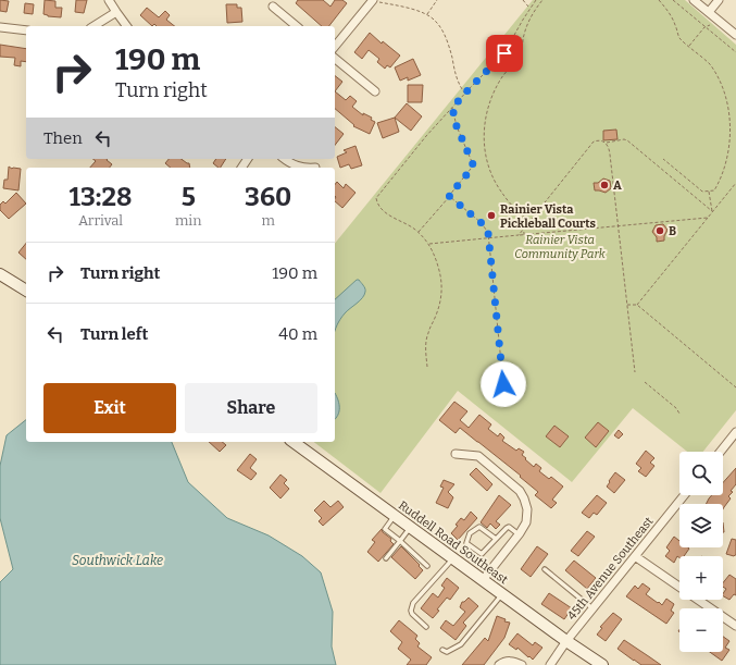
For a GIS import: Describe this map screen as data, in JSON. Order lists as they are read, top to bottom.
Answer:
{
  "streets": {
    "main road": ["Ruddell Road Southeast"],
    "street": ["45th Avenue Southeast"]
  },
  "crossings": [
    ["Ruddell Road Southeast", "45th Avenue Southeast"]
  ],
  "water": ["Southwick Lake"],
  "parks": ["Rainier Vista Community Park"],
  "places": ["A", "Rainier Vista Pickleball Courts", "B"],
  "page": {
    "turn": ["190 m", "Turn right"],
    "then": "Then",
    "eta": [
      "13:28",
      "Arrival",
      "5",
      "min",
      "360",
      "m"
    ],
    "list": [
      {
        "name": "Turn right",
        "value": "190 m"
      },
      {
        "name": "Turn left",
        "value": "40 m"
      }
    ],
    "buttons": ["Exit", "Share"],
    "map_buttons": ["+", "−"]
  }
}
